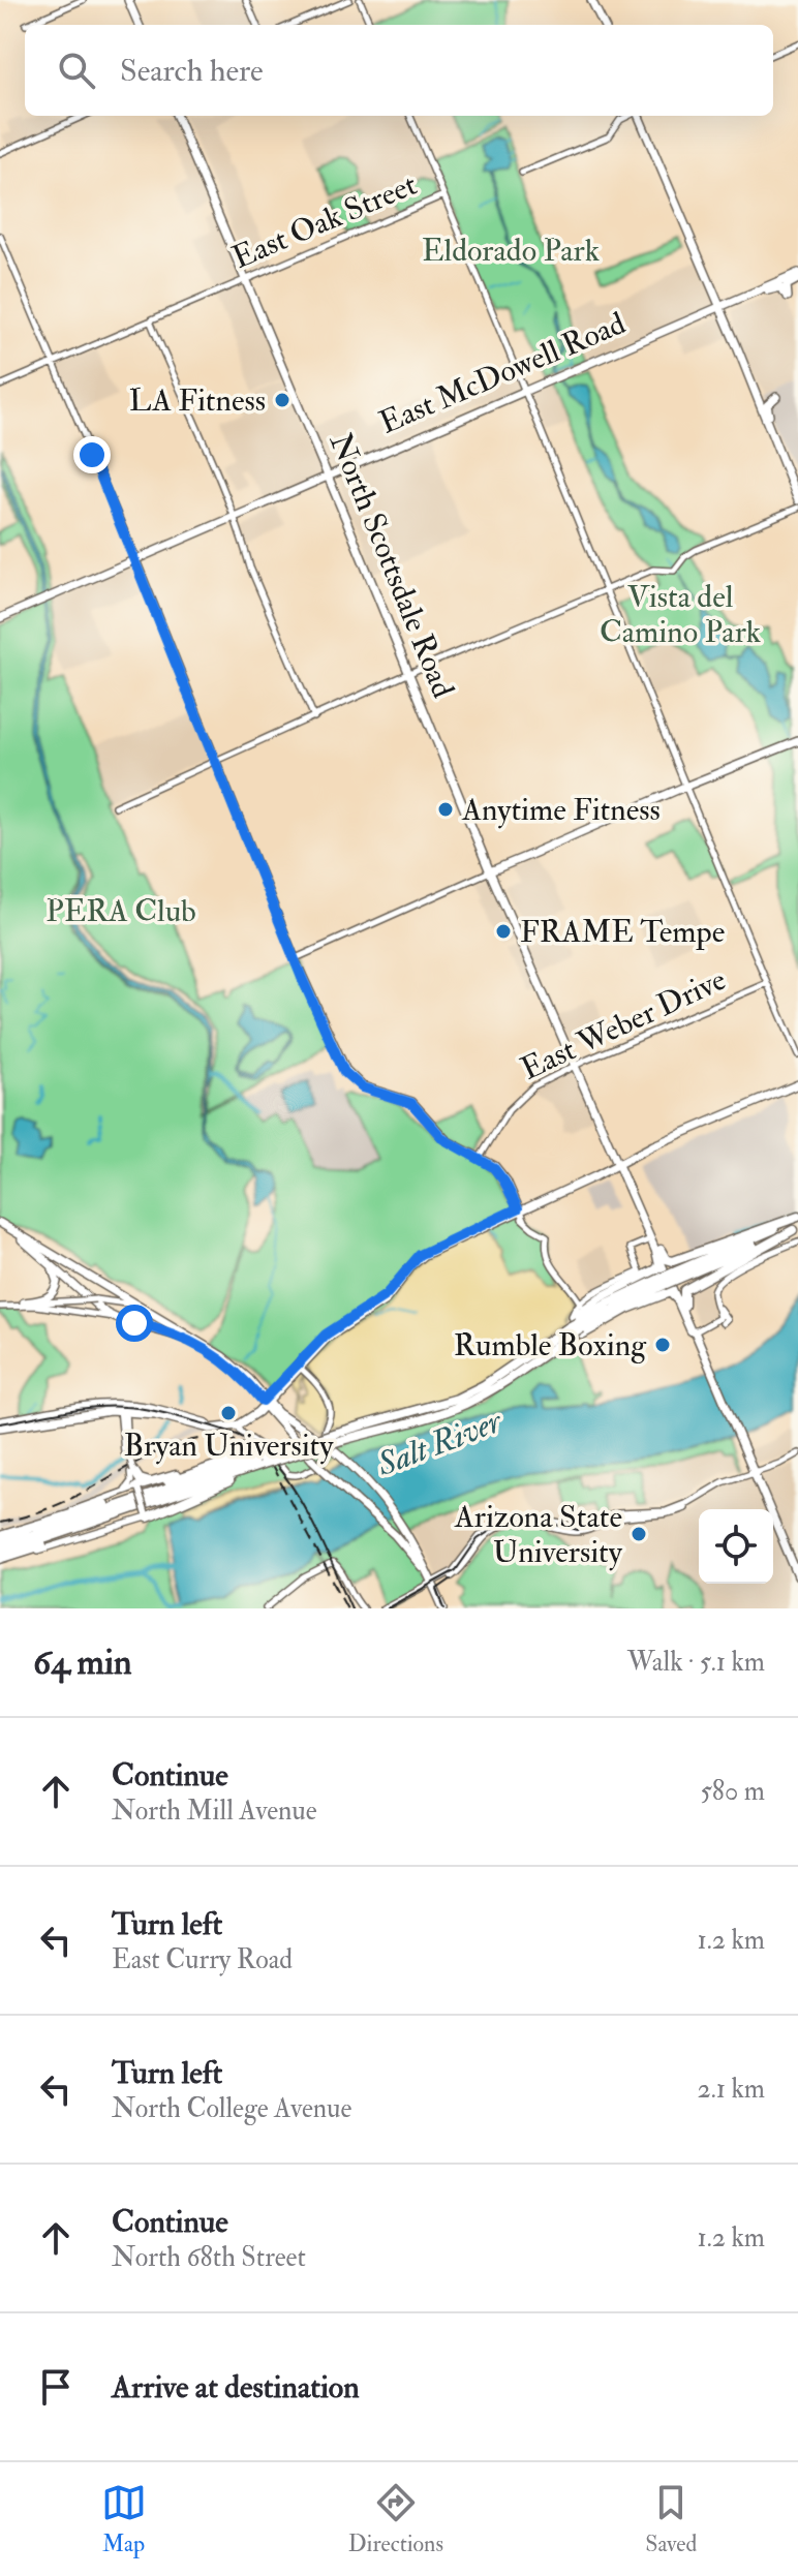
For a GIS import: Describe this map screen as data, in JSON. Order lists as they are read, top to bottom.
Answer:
{
  "streets": {
    "main road": ["East McDowell Road", "North Scottsdale Road"],
    "street": ["East Oak Street", "East Weber Drive"]
  },
  "crossings": [
    ["East Oak Street", "North Scottsdale Road"],
    ["East McDowell Road", "North Scottsdale Road"],
    ["North Scottsdale Road", "East Weber Drive"]
  ],
  "water": ["Salt River"],
  "parks": ["Eldorado Park", "Vista del Camino Park", "PERA Club"],
  "places": [
    "LA Fitness",
    "Anytime Fitness",
    "FRAME Tempe",
    "Rumble Boxing",
    "Bryan University",
    "Arizona State University"
  ],
  "page": {
    "search": "Search here",
    "heading": ["64 min", "Walk · 5.1 km"],
    "list": [
      ["Continue", "North Mill Avenue", "580 m"],
      ["Turn left", "East Curry Road", "1.2 km"],
      ["Turn left", "North College Avenue", "2.1 km"],
      ["Continue", "North 68th Street", "1.2 km"],
      "Arrive at destination"
    ],
    "nav": ["Map", "Directions", "Saved"]
  }
}
